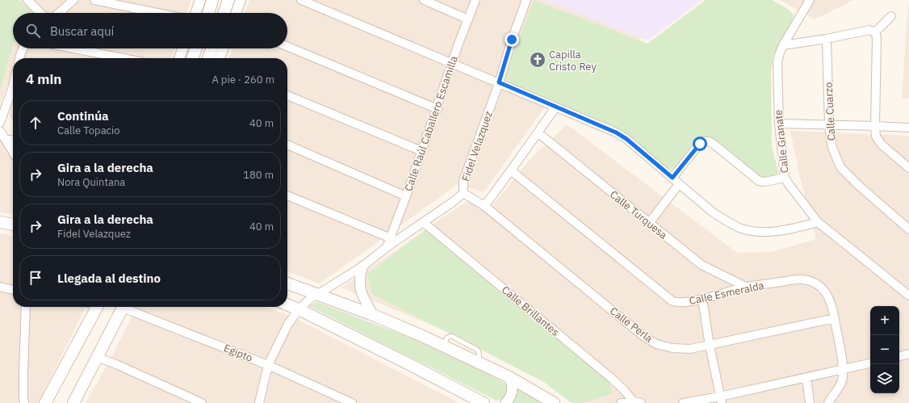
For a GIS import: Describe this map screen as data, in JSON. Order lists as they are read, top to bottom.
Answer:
{
  "streets": {
    "street": [
      "Calle Cuarzo",
      "Calle Raúl Caballero Escamilla",
      "Calle Granate",
      "Fidel Velazquez",
      "Calle Turquesa",
      "Calle Esmeralda",
      "Calle Brillantes",
      "Calle Perla",
      "Egipto"
    ]
  },
  "crossings": [
    ["Calle Raúl Caballero Escamilla", "Fidel Velazquez"],
    ["Fidel Velazquez", "Calle Brillantes"],
    ["Fidel Velazquez", "Calle Perla"],
    ["Fidel Velazquez", "Egipto"],
    ["Calle Turquesa", "Calle Esmeralda"],
    ["Calle Esmeralda", "Calle Perla"]
  ],
  "places": {
    "church": ["Capilla Cristo Rey"]
  },
  "page": {
    "search": "Buscar aquí",
    "heading": ["4 min", "A pie · 260 m"],
    "list": [
      ["Continúa", "Calle Topacio", "40 m"],
      ["Gira a la derecha", "Nora Quintana", "180 m"],
      ["Gira a la derecha", "Fidel Velazquez", "40 m"],
      "Llegada al destino"
    ],
    "map_buttons": ["+", "−"]
  }
}
